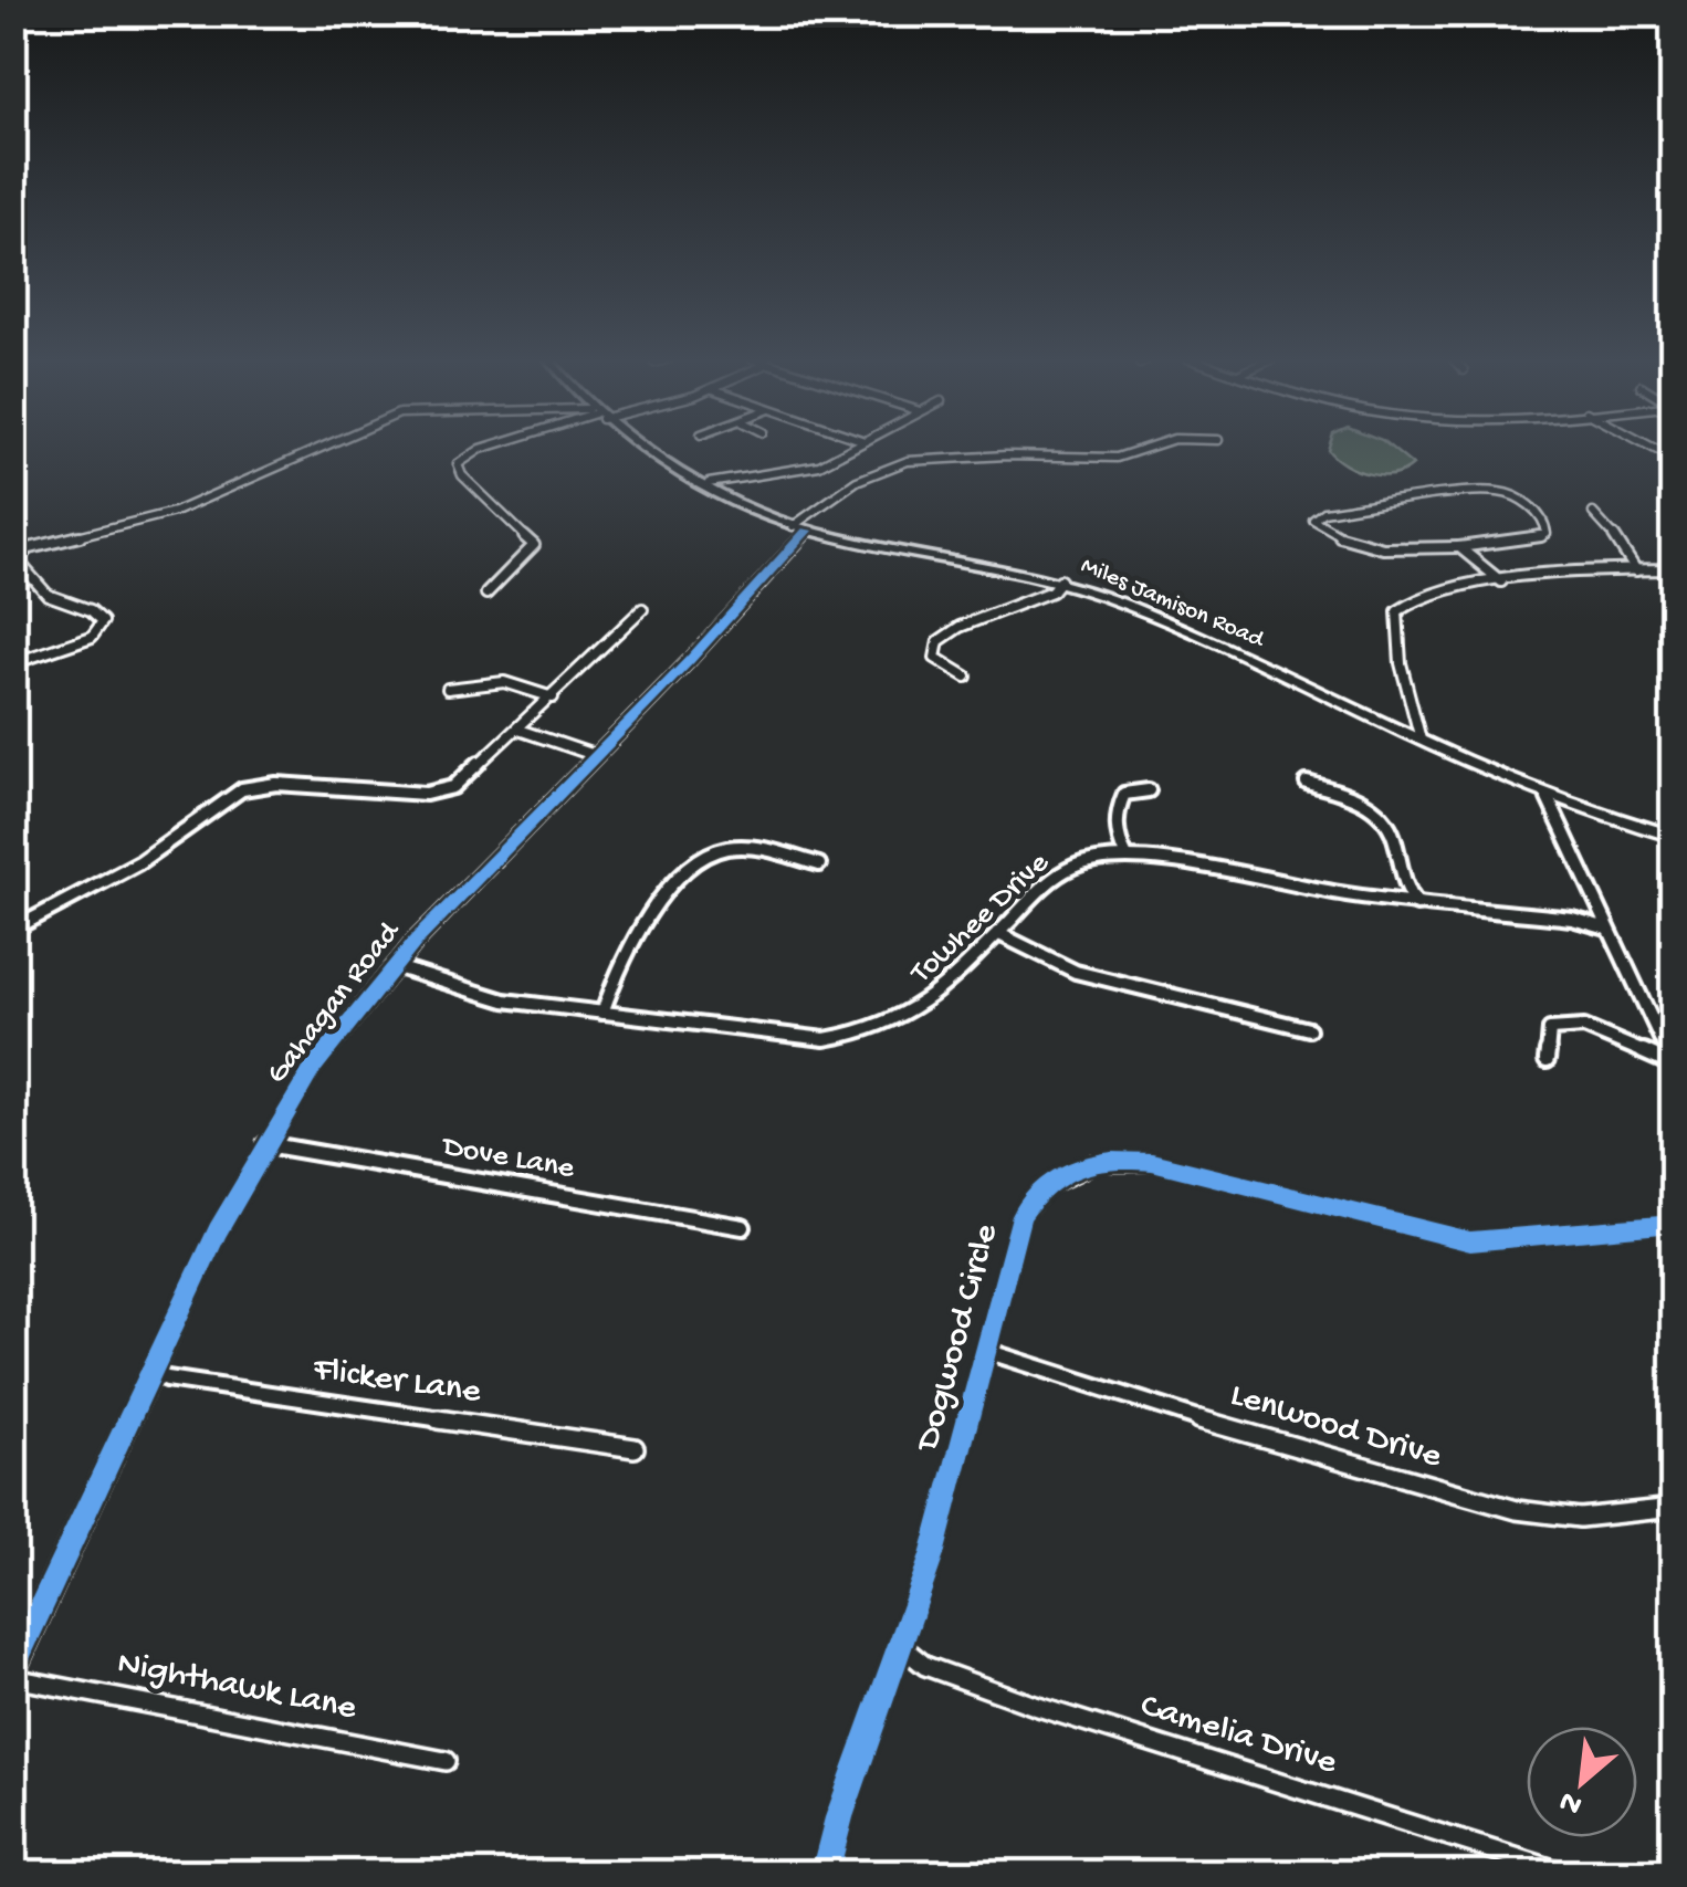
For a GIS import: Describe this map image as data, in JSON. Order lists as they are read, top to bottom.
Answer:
{
  "streets": {
    "main road": ["Miles Jamison Road", "Gahagan Road"],
    "street": [
      "Towhee Drive",
      "Dove Lane",
      "Dogwood Circle",
      "Flicker Lane",
      "Lenwood Drive",
      "Nighthawk Lane",
      "Camelia Drive"
    ]
  },
  "crossings": [
    ["Miles Jamison Road", "Gahagan Road"],
    ["Towhee Drive", "Gahagan Road"],
    ["Gahagan Road", "Dove Lane"],
    ["Gahagan Road", "Flicker Lane"],
    ["Dogwood Circle", "Lenwood Drive"],
    ["Dogwood Circle", "Camelia Drive"]
  ],
  "north": "bottom left"
}
